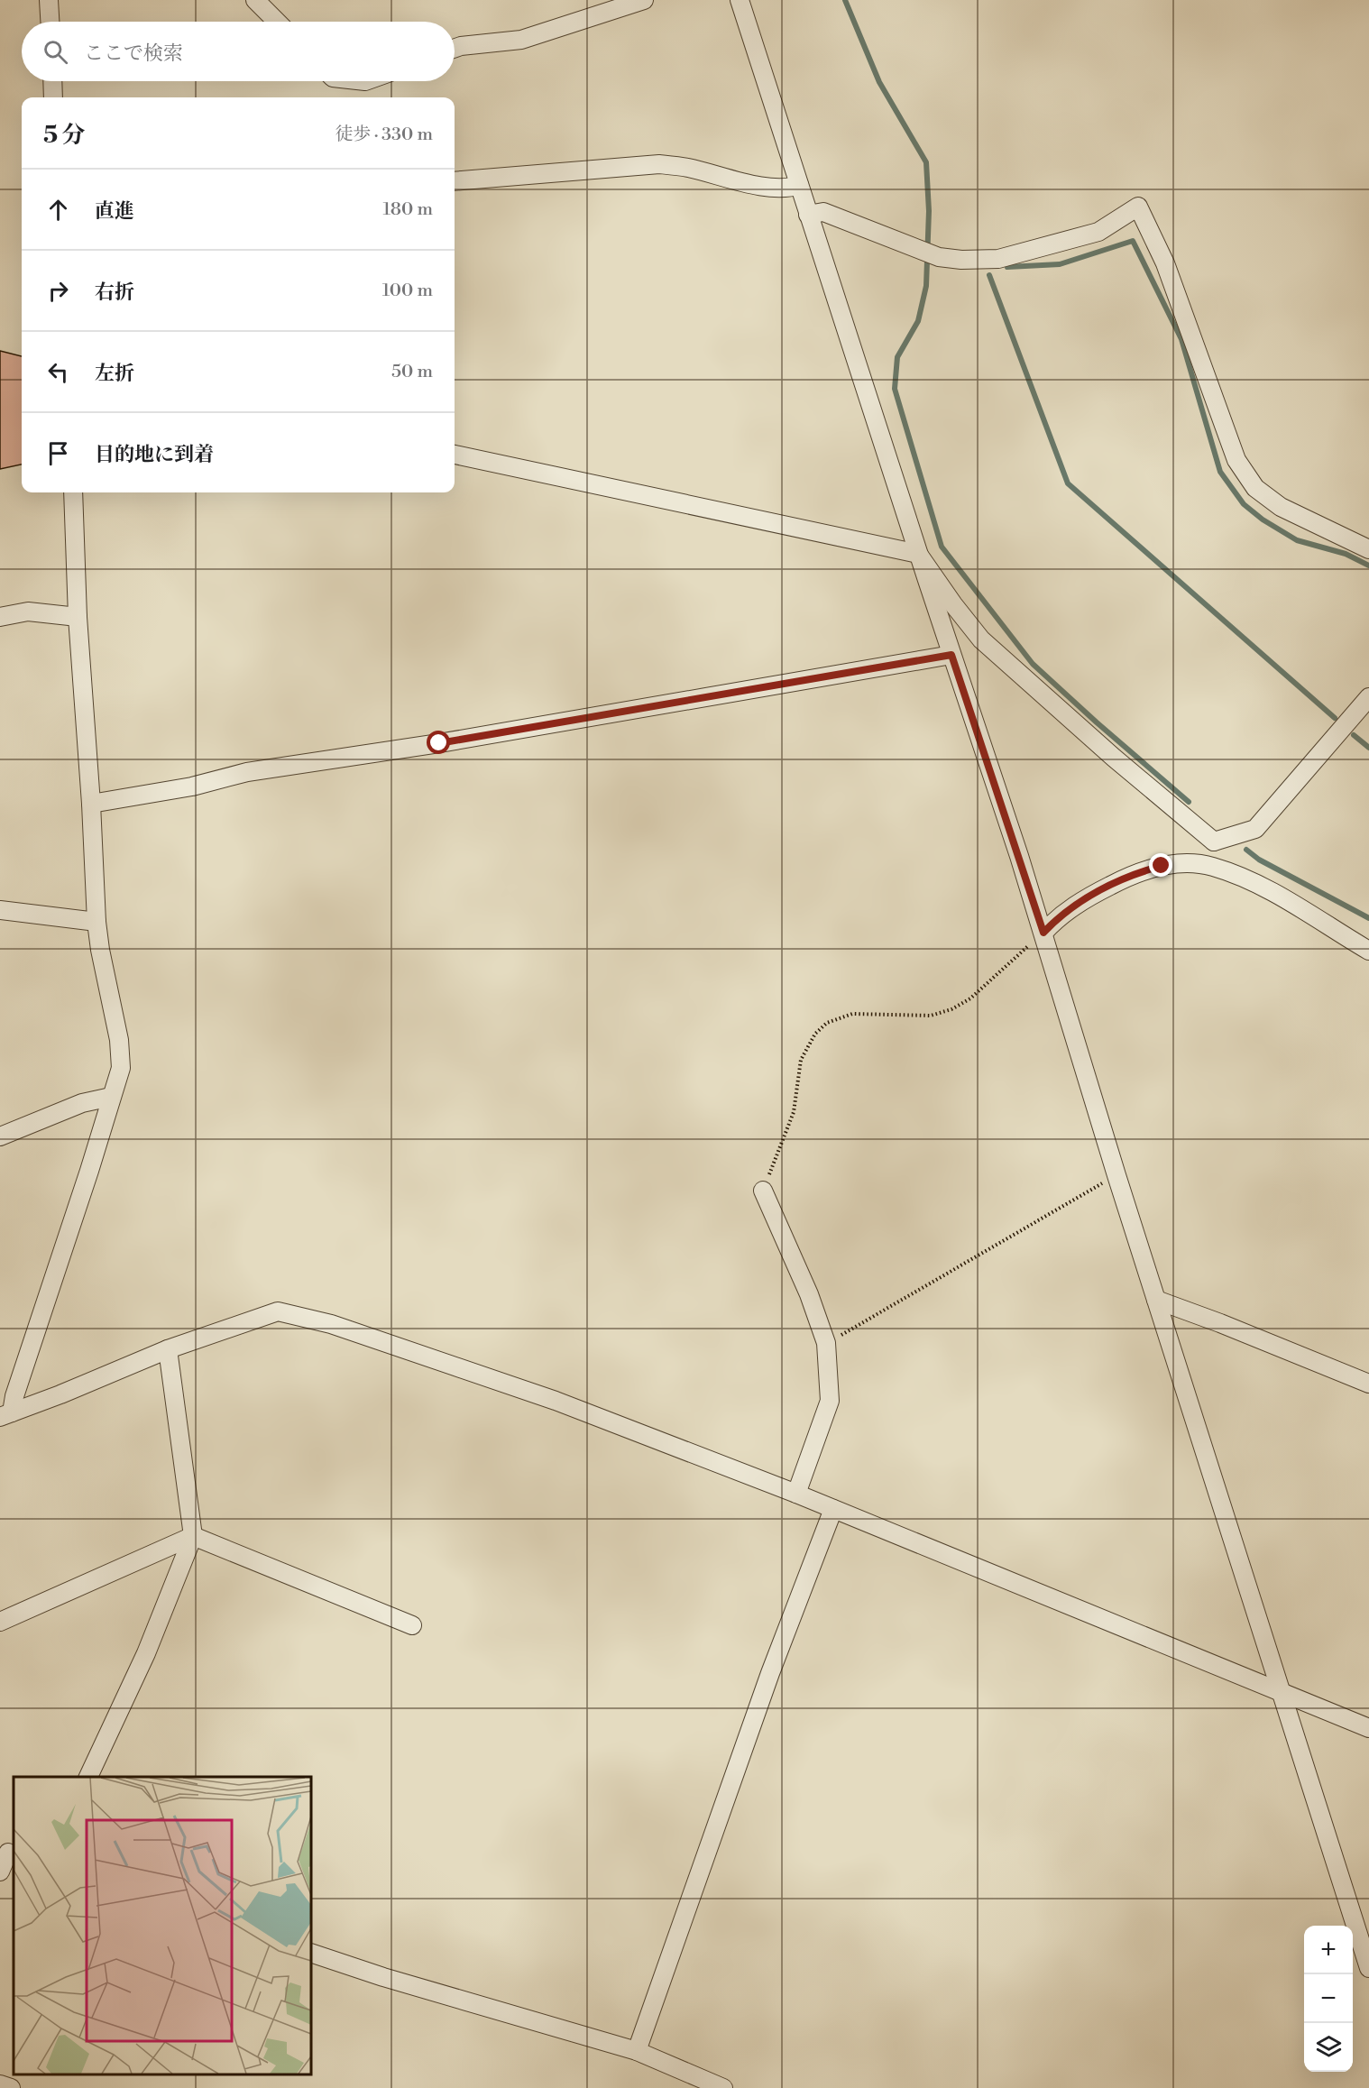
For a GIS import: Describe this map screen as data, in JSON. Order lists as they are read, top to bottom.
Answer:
{
  "page": {
    "search": "ここで検索",
    "heading": ["5 分", "徒歩 · 330 m"],
    "list": [
      ["直進", "180 m"],
      ["右折", "100 m"],
      ["左折", "50 m"],
      "目的地に到着"
    ],
    "map_buttons": ["+", "−"]
  }
}
